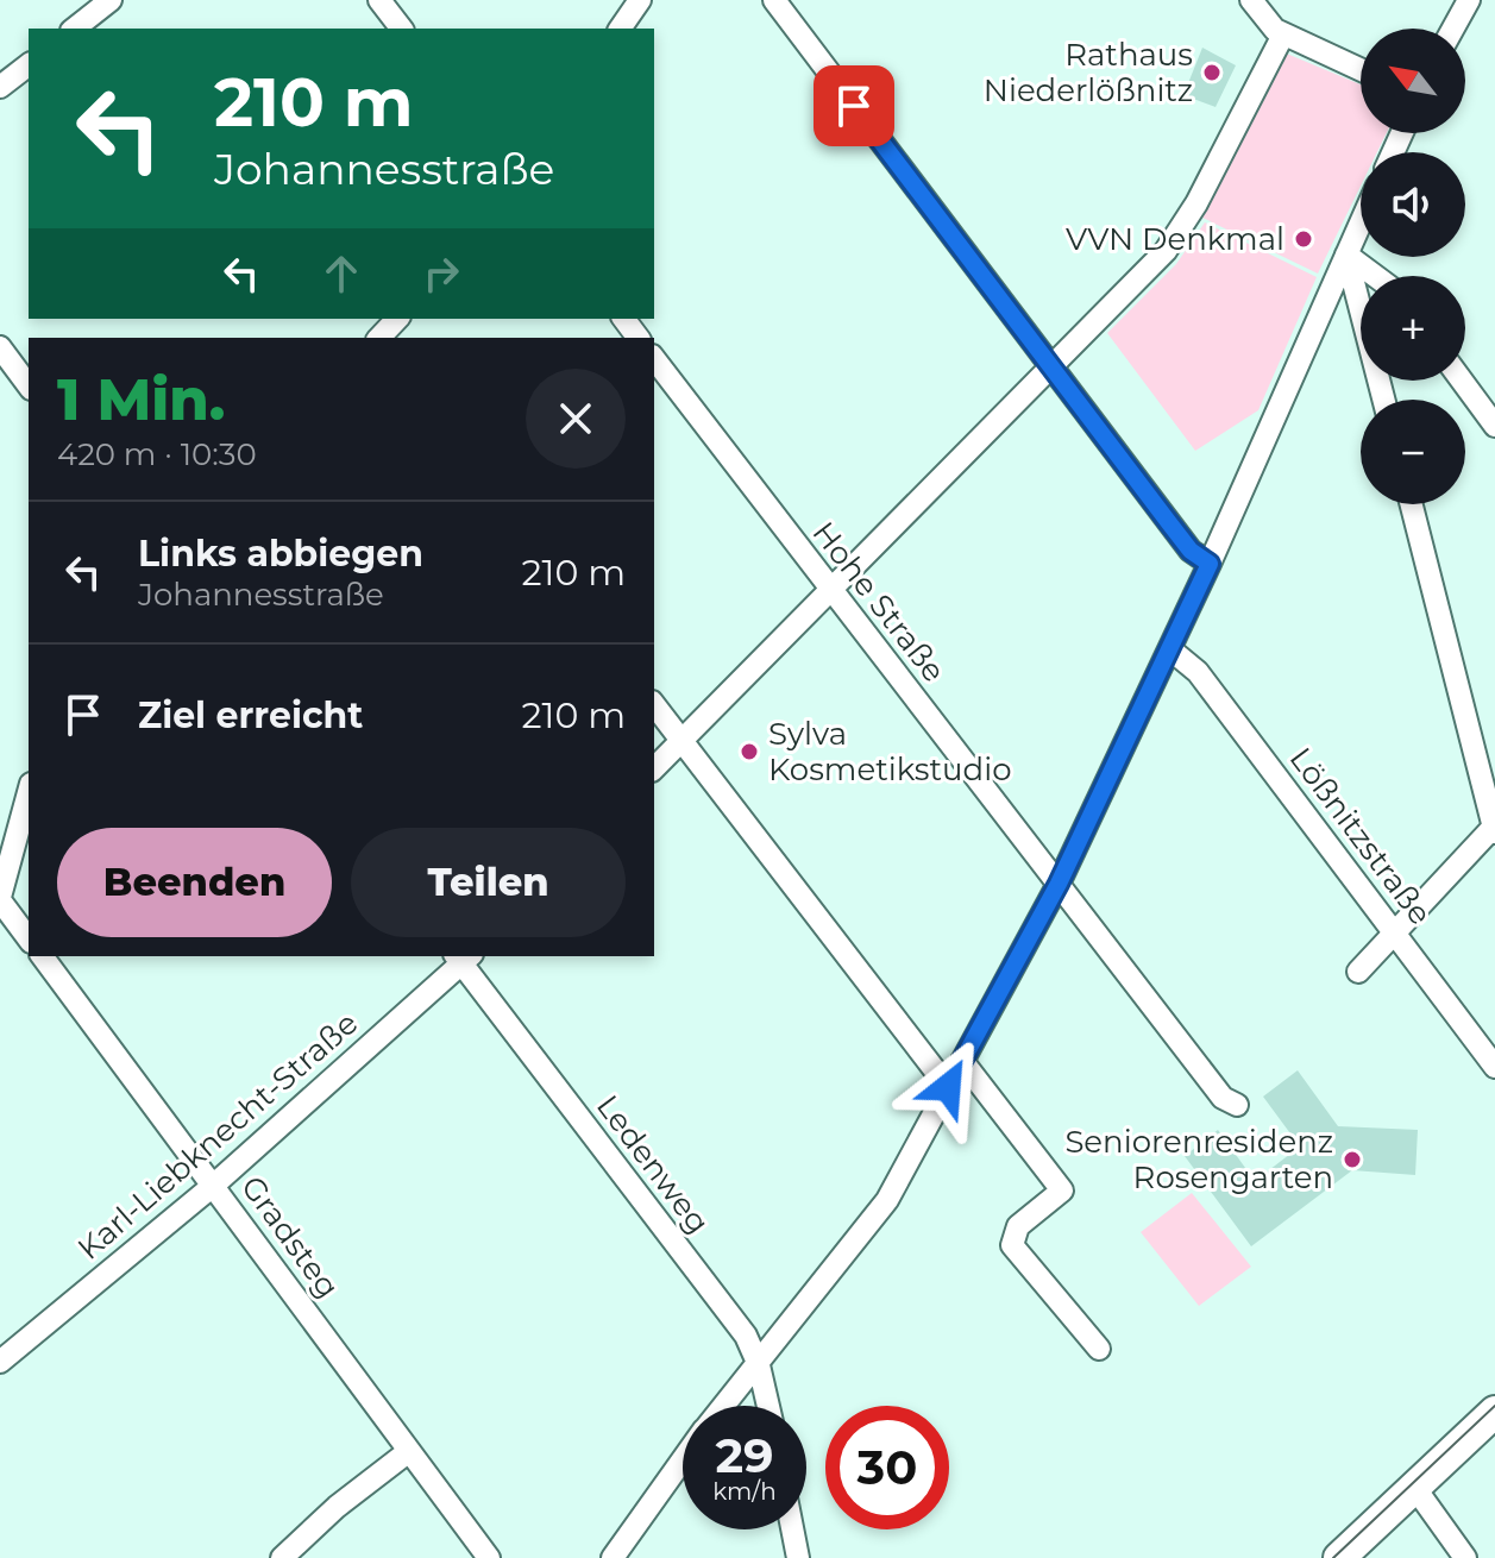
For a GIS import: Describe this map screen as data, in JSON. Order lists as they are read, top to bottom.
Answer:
{
  "streets": {
    "street": [
      "Hohe Straße",
      "Lößnitzstraße",
      "Karl-Liebknecht-Straße",
      "Ledenweg",
      "Gradsteg"
    ]
  },
  "crossings": [
    ["Karl-Liebknecht-Straße", "Ledenweg"],
    ["Karl-Liebknecht-Straße", "Gradsteg"]
  ],
  "places": [
    "Rathaus Niederlößnitz",
    "VVN Denkmal",
    "Sylva Kosmetikstudio",
    "Seniorenresidenz Rosengarten"
  ],
  "north": "top left",
  "page": {
    "map_buttons": ["+", "−"],
    "turn": ["210 m", "Johannesstraße"],
    "heading": ["1 Min.", "420 m · 10:30"],
    "list": [
      {
        "name": "Links abbiegen",
        "note": "Johannesstraße",
        "value": "210 m"
      },
      {
        "name": "Ziel erreicht",
        "value": "210 m"
      }
    ],
    "buttons": ["Beenden", "Teilen"],
    "speed": "29 km/h",
    "limit": "30"
  }
}
